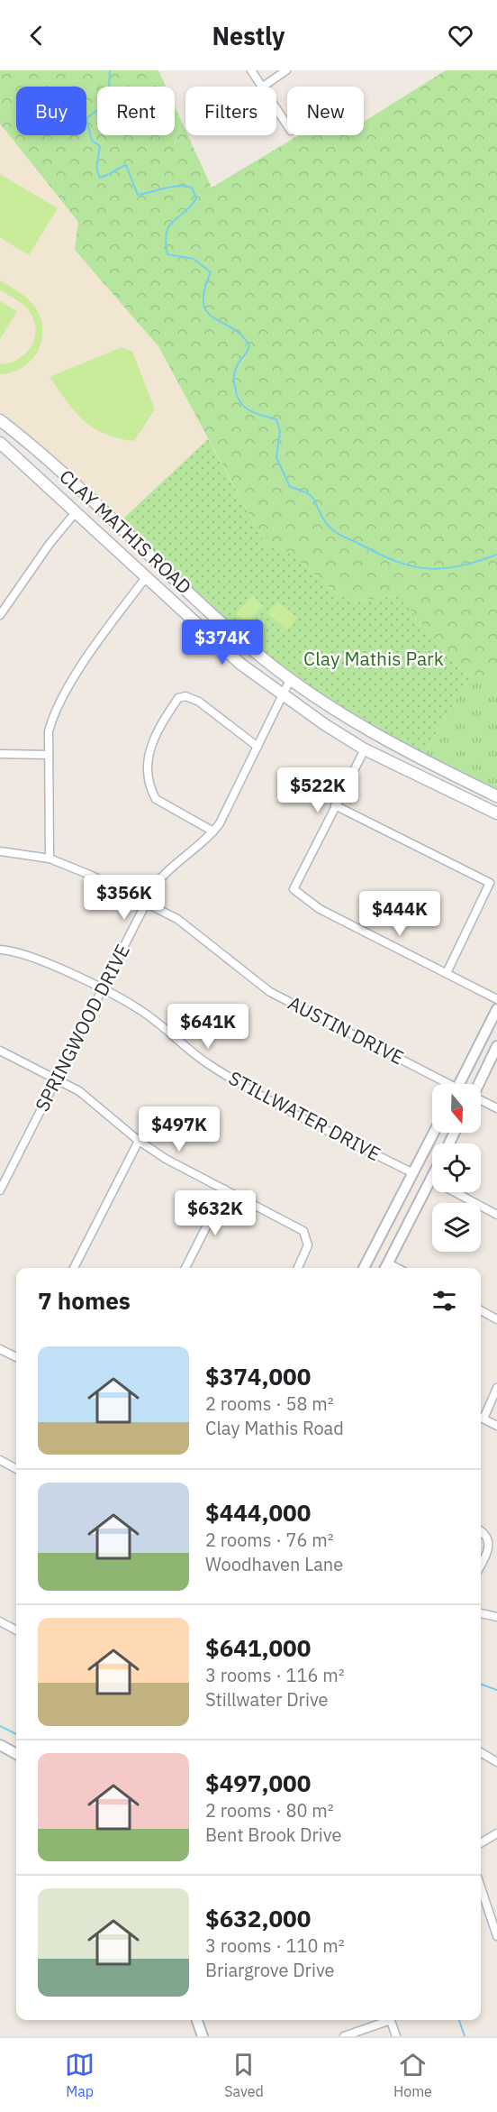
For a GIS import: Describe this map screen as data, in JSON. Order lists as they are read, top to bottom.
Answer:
{
  "streets": {
    "main road": ["CLAY MATHIS ROAD"],
    "street": ["SPRINGWOOD DRIVE", "AUSTIN DRIVE", "STILLWATER DRIVE"]
  },
  "crossings": [
    ["CLAY MATHIS ROAD", "SPRINGWOOD DRIVE"],
    ["SPRINGWOOD DRIVE", "AUSTIN DRIVE"],
    ["SPRINGWOOD DRIVE", "STILLWATER DRIVE"]
  ],
  "parks": ["Clay Mathis Park"],
  "north": "bottom",
  "page": {
    "header": "Nestly",
    "chip": [
      "Buy",
      "Rent",
      "Filters",
      "New"
    ],
    "price": [
      "$374K",
      "$522K",
      "$356K",
      "$444K",
      "$641K",
      "$497K",
      "$632K"
    ],
    "heading": "7 homes",
    "list": [
      {
        "name": "$374,000",
        "note": "2 rooms · 58 m² · Clay Mathis Road"
      },
      {
        "name": "$444,000",
        "note": "2 rooms · 76 m² · Woodhaven Lane"
      },
      {
        "name": "$641,000",
        "note": "3 rooms · 116 m² · Stillwater Drive"
      },
      {
        "name": "$497,000",
        "note": "2 rooms · 80 m² · Bent Brook Drive"
      },
      {
        "name": "$632,000",
        "note": "3 rooms · 110 m² · Briargrove Drive"
      }
    ],
    "tabs": ["Map", "Saved", "Home"]
  }
}
